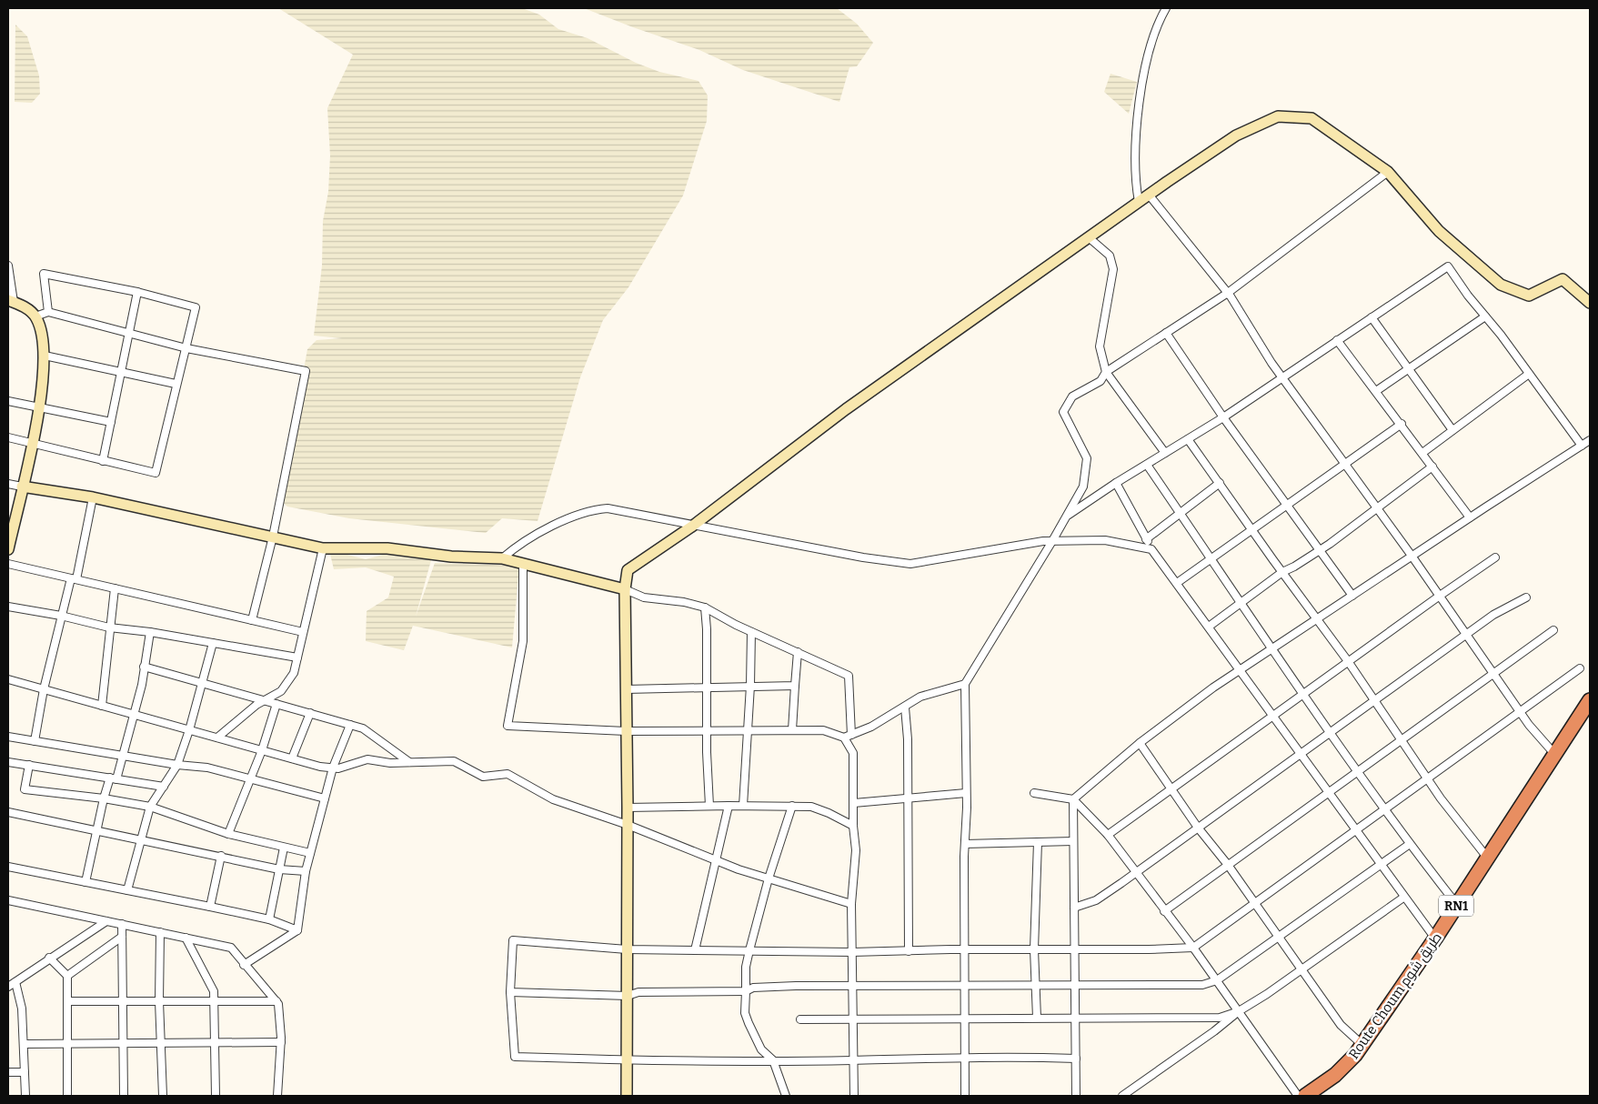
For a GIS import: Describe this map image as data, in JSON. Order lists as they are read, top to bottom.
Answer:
{
  "streets": {
    "highway": ["RN1", "Route Choum طريق شوم"]
  }
}
